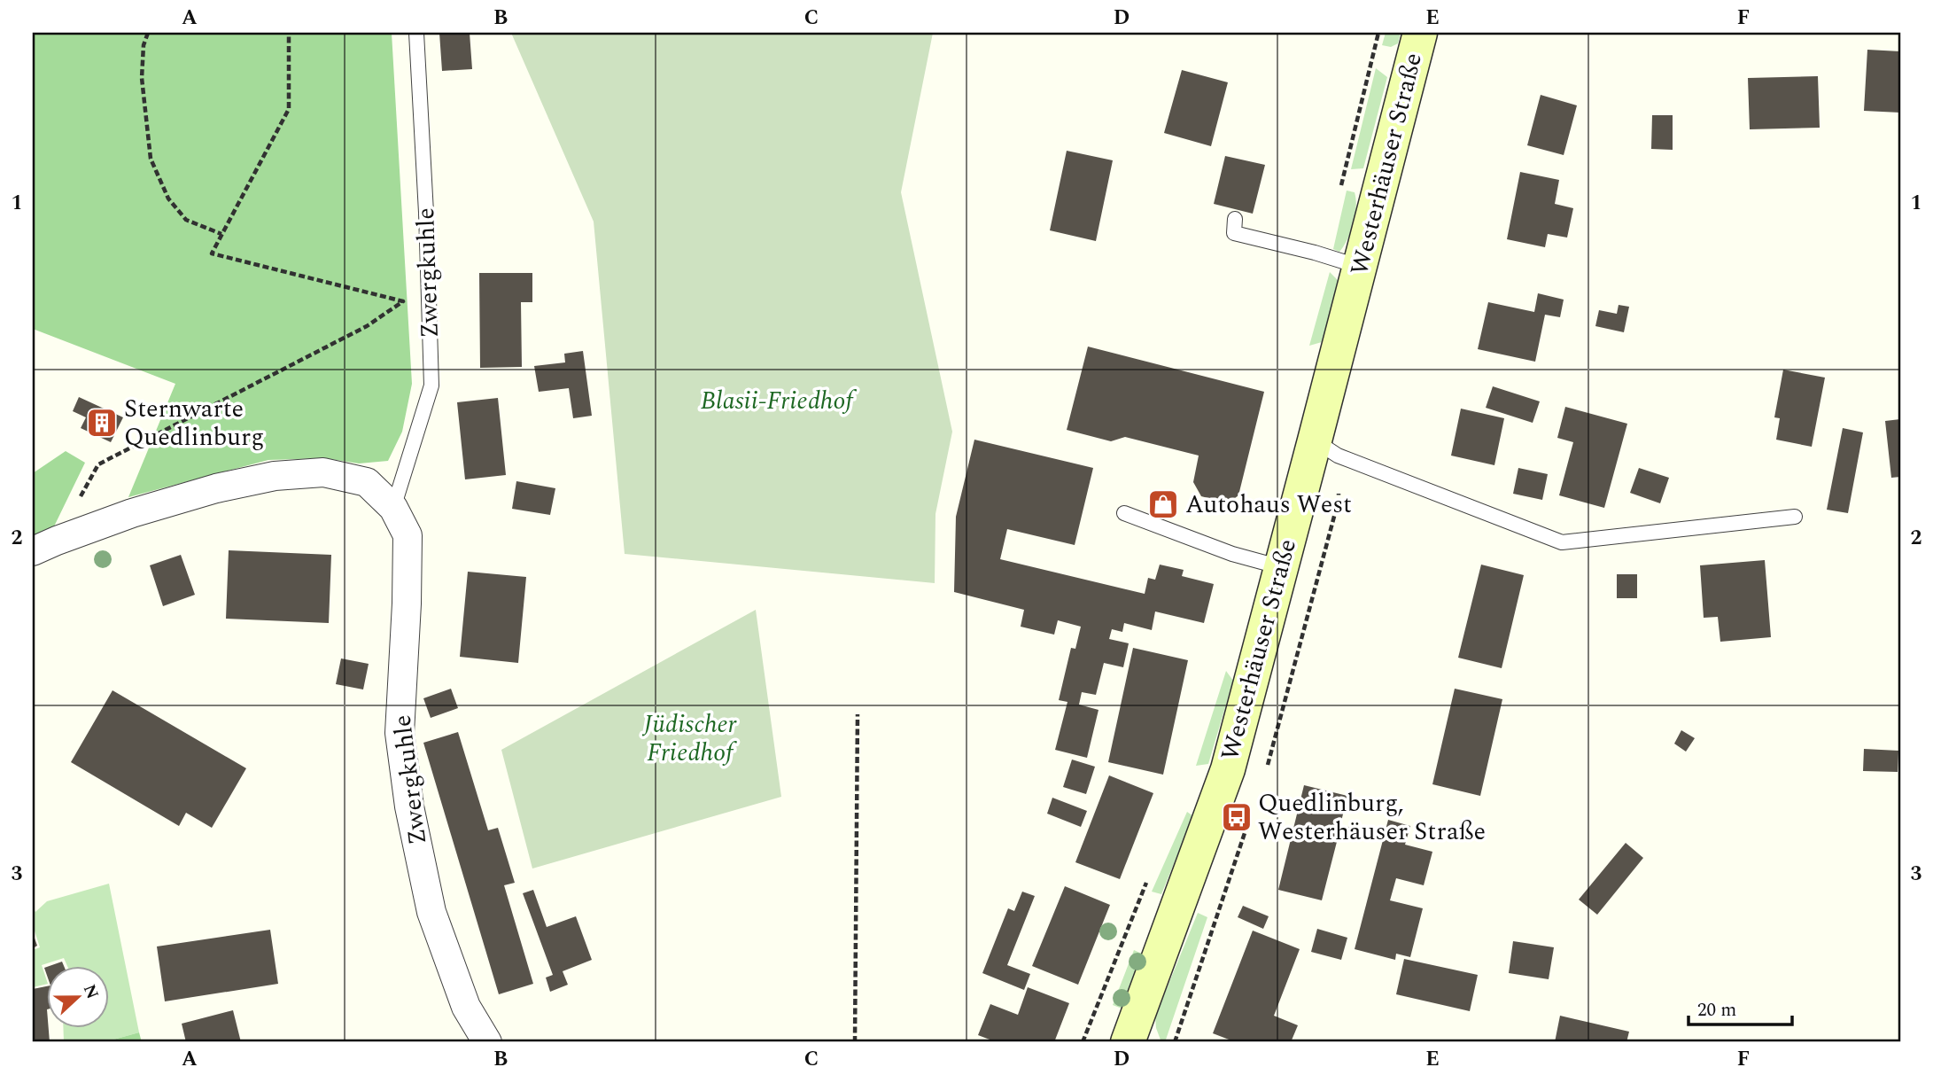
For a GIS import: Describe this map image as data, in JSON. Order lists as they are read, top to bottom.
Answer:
{
  "streets": {
    "main road": ["Westerhäuser Straße"],
    "street": ["Zwergkuhle"]
  },
  "parks": ["Blasii-Friedhof", "Jüdischer Friedhof"],
  "places": {
    "building": ["Sternwarte Quedlinburg"],
    "shop": ["Autohaus West"],
    "bus stop": ["Quedlinburg, Westerhäuser Straße"]
  },
  "scale_bar": "20 m",
  "north": "right",
  "grid": {
    "columns": [
      "A",
      "B",
      "C",
      "D",
      "E",
      "F"
    ],
    "rows": ["1", "2", "3"]
  }
}
